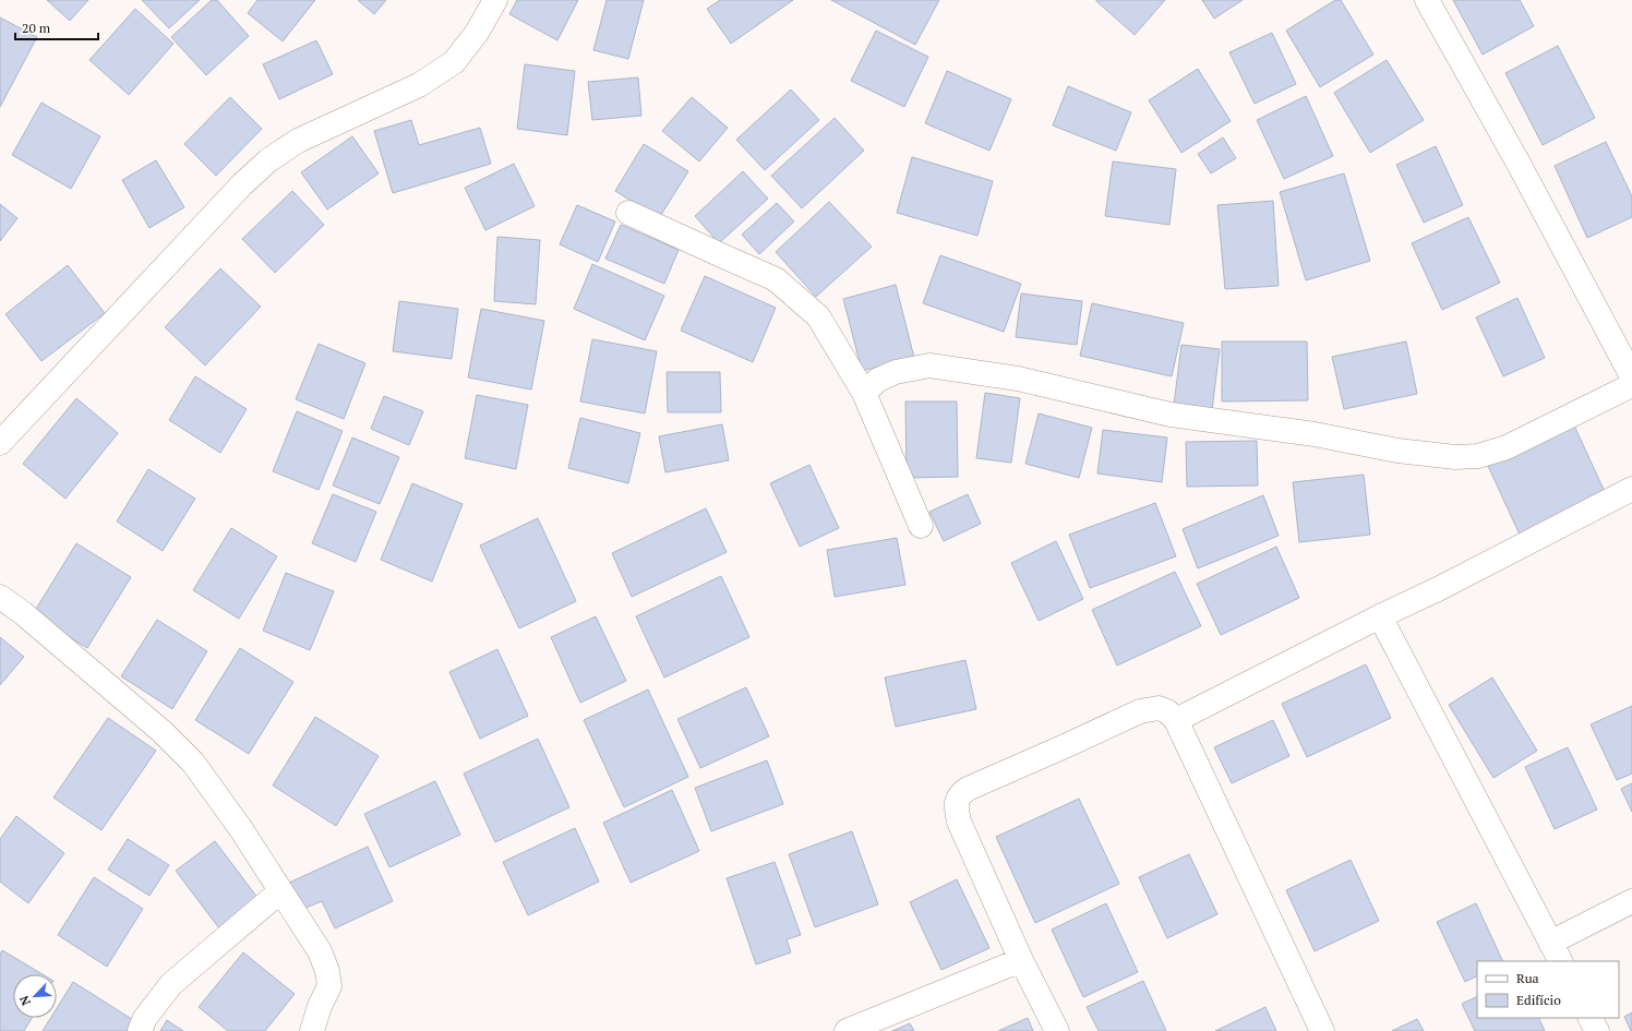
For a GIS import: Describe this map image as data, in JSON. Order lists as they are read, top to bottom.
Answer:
{
  "legend": ["Rua", "Edifício"],
  "scale_bar": "20 m",
  "north": "bottom left"
}
